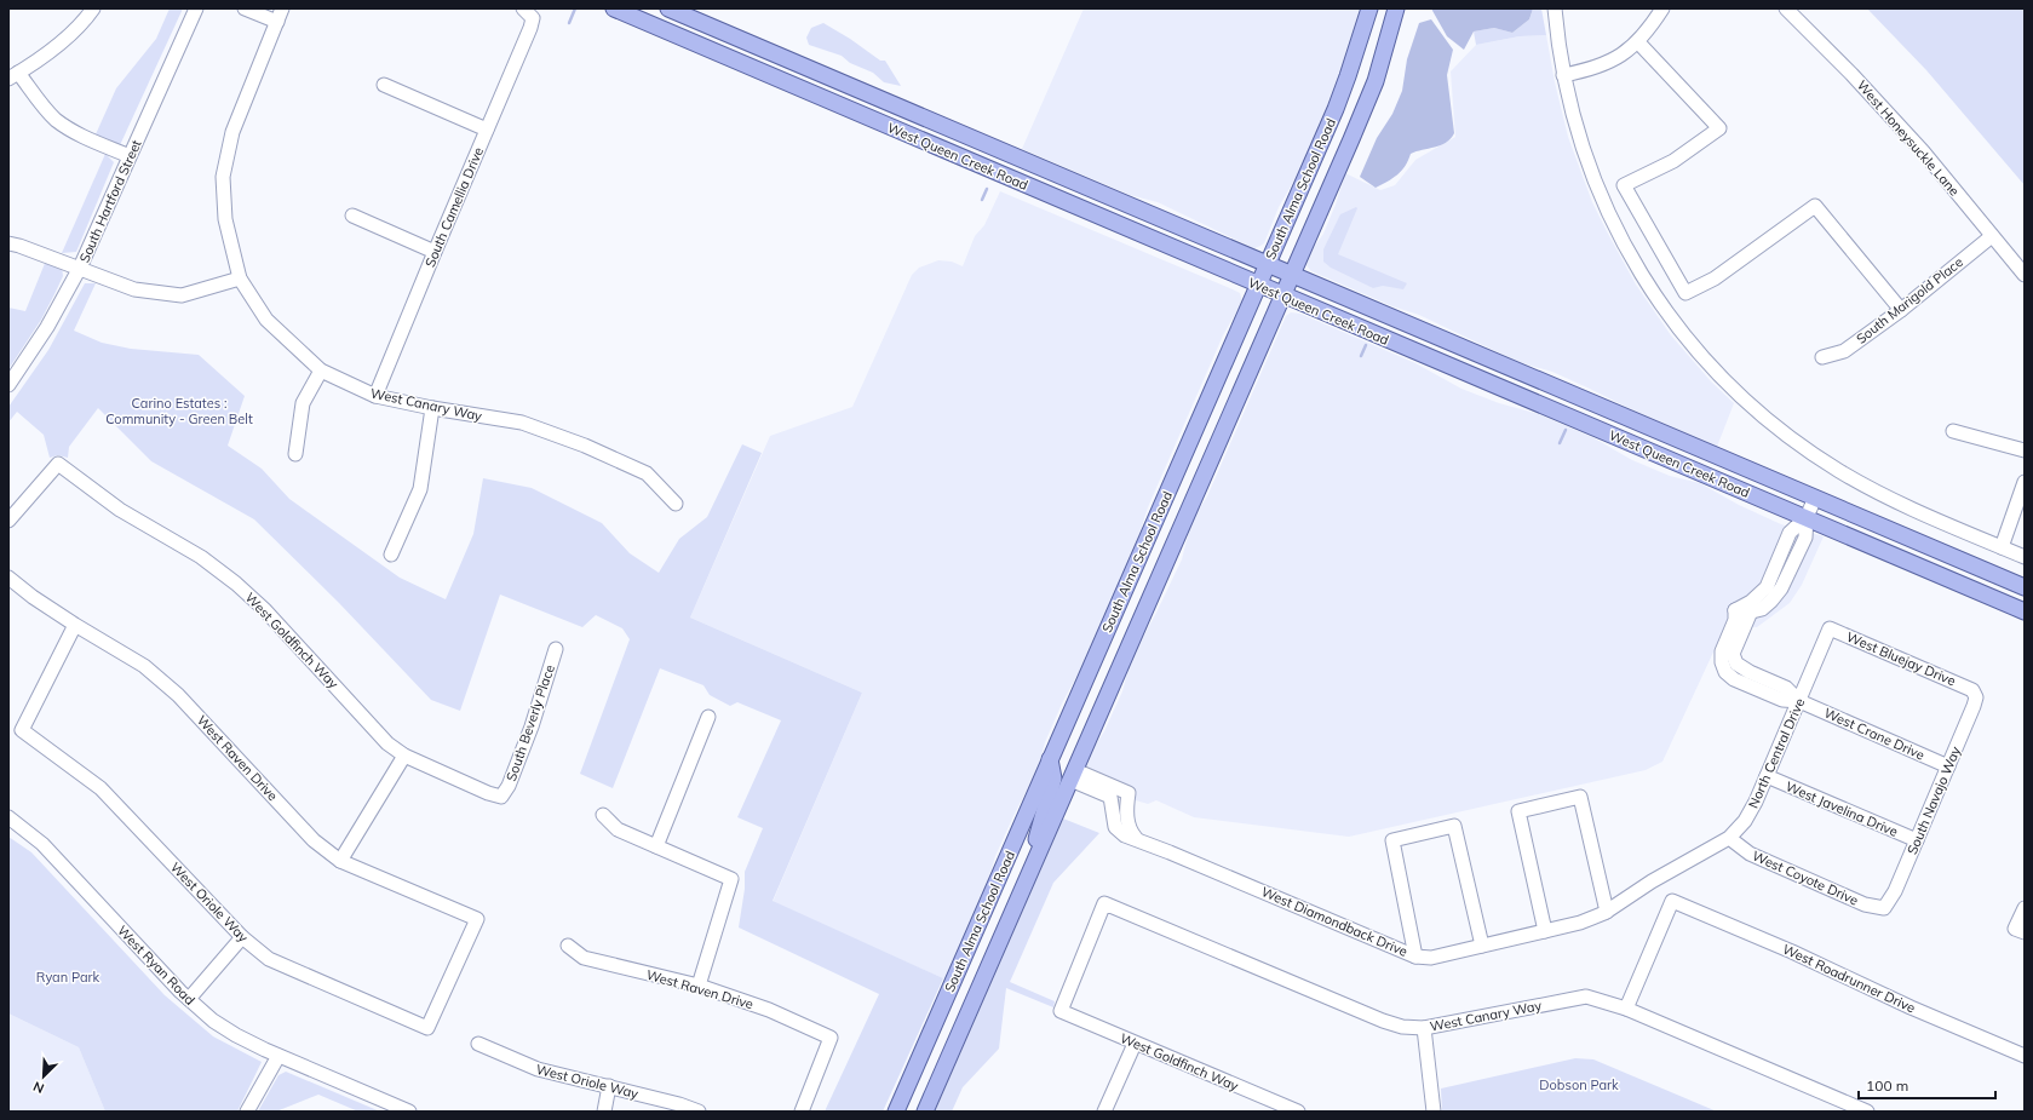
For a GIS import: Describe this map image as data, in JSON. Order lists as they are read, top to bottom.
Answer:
{
  "streets": {
    "main road": ["West Queen Creek Road", "South Alma School Road"],
    "street": [
      "West Honeysuckle Lane",
      "South Hartford Street",
      "South Camellia Drive",
      "South Marigold Place",
      "West Canary Way",
      "West Goldfinch Way",
      "West Bluejay Drive",
      "South Beverly Place",
      "West Crane Drive",
      "North Central Drive",
      "West Raven Drive",
      "South Navajo Way",
      "West Javelina Drive",
      "West Coyote Drive",
      "West Oriole Way",
      "West Diamondback Drive",
      "West Ryan Road",
      "West Roadrunner Drive"
    ]
  },
  "crossings": [
    ["West Honeysuckle Lane", "South Marigold Place"],
    ["West Queen Creek Road", "South Alma School Road"],
    ["South Alma School Road", "West Diamondback Drive"],
    ["South Camellia Drive", "West Canary Way"],
    ["West Canary Way", "West Goldfinch Way"],
    ["West Canary Way", "West Roadrunner Drive"],
    ["West Goldfinch Way", "South Beverly Place"],
    ["West Bluejay Drive", "North Central Drive"],
    ["West Bluejay Drive", "South Navajo Way"],
    ["West Crane Drive", "North Central Drive"],
    ["West Crane Drive", "South Navajo Way"],
    ["North Central Drive", "West Javelina Drive"],
    ["North Central Drive", "West Coyote Drive"],
    ["North Central Drive", "West Diamondback Drive"],
    ["West Raven Drive", "West Oriole Way"],
    ["South Navajo Way", "West Javelina Drive"],
    ["South Navajo Way", "West Coyote Drive"]
  ],
  "parks": ["Carino Estates : Community - Green Belt", "Ryan Park", "Dobson Park"],
  "scale_bar": "100 m",
  "north": "bottom left"
}
